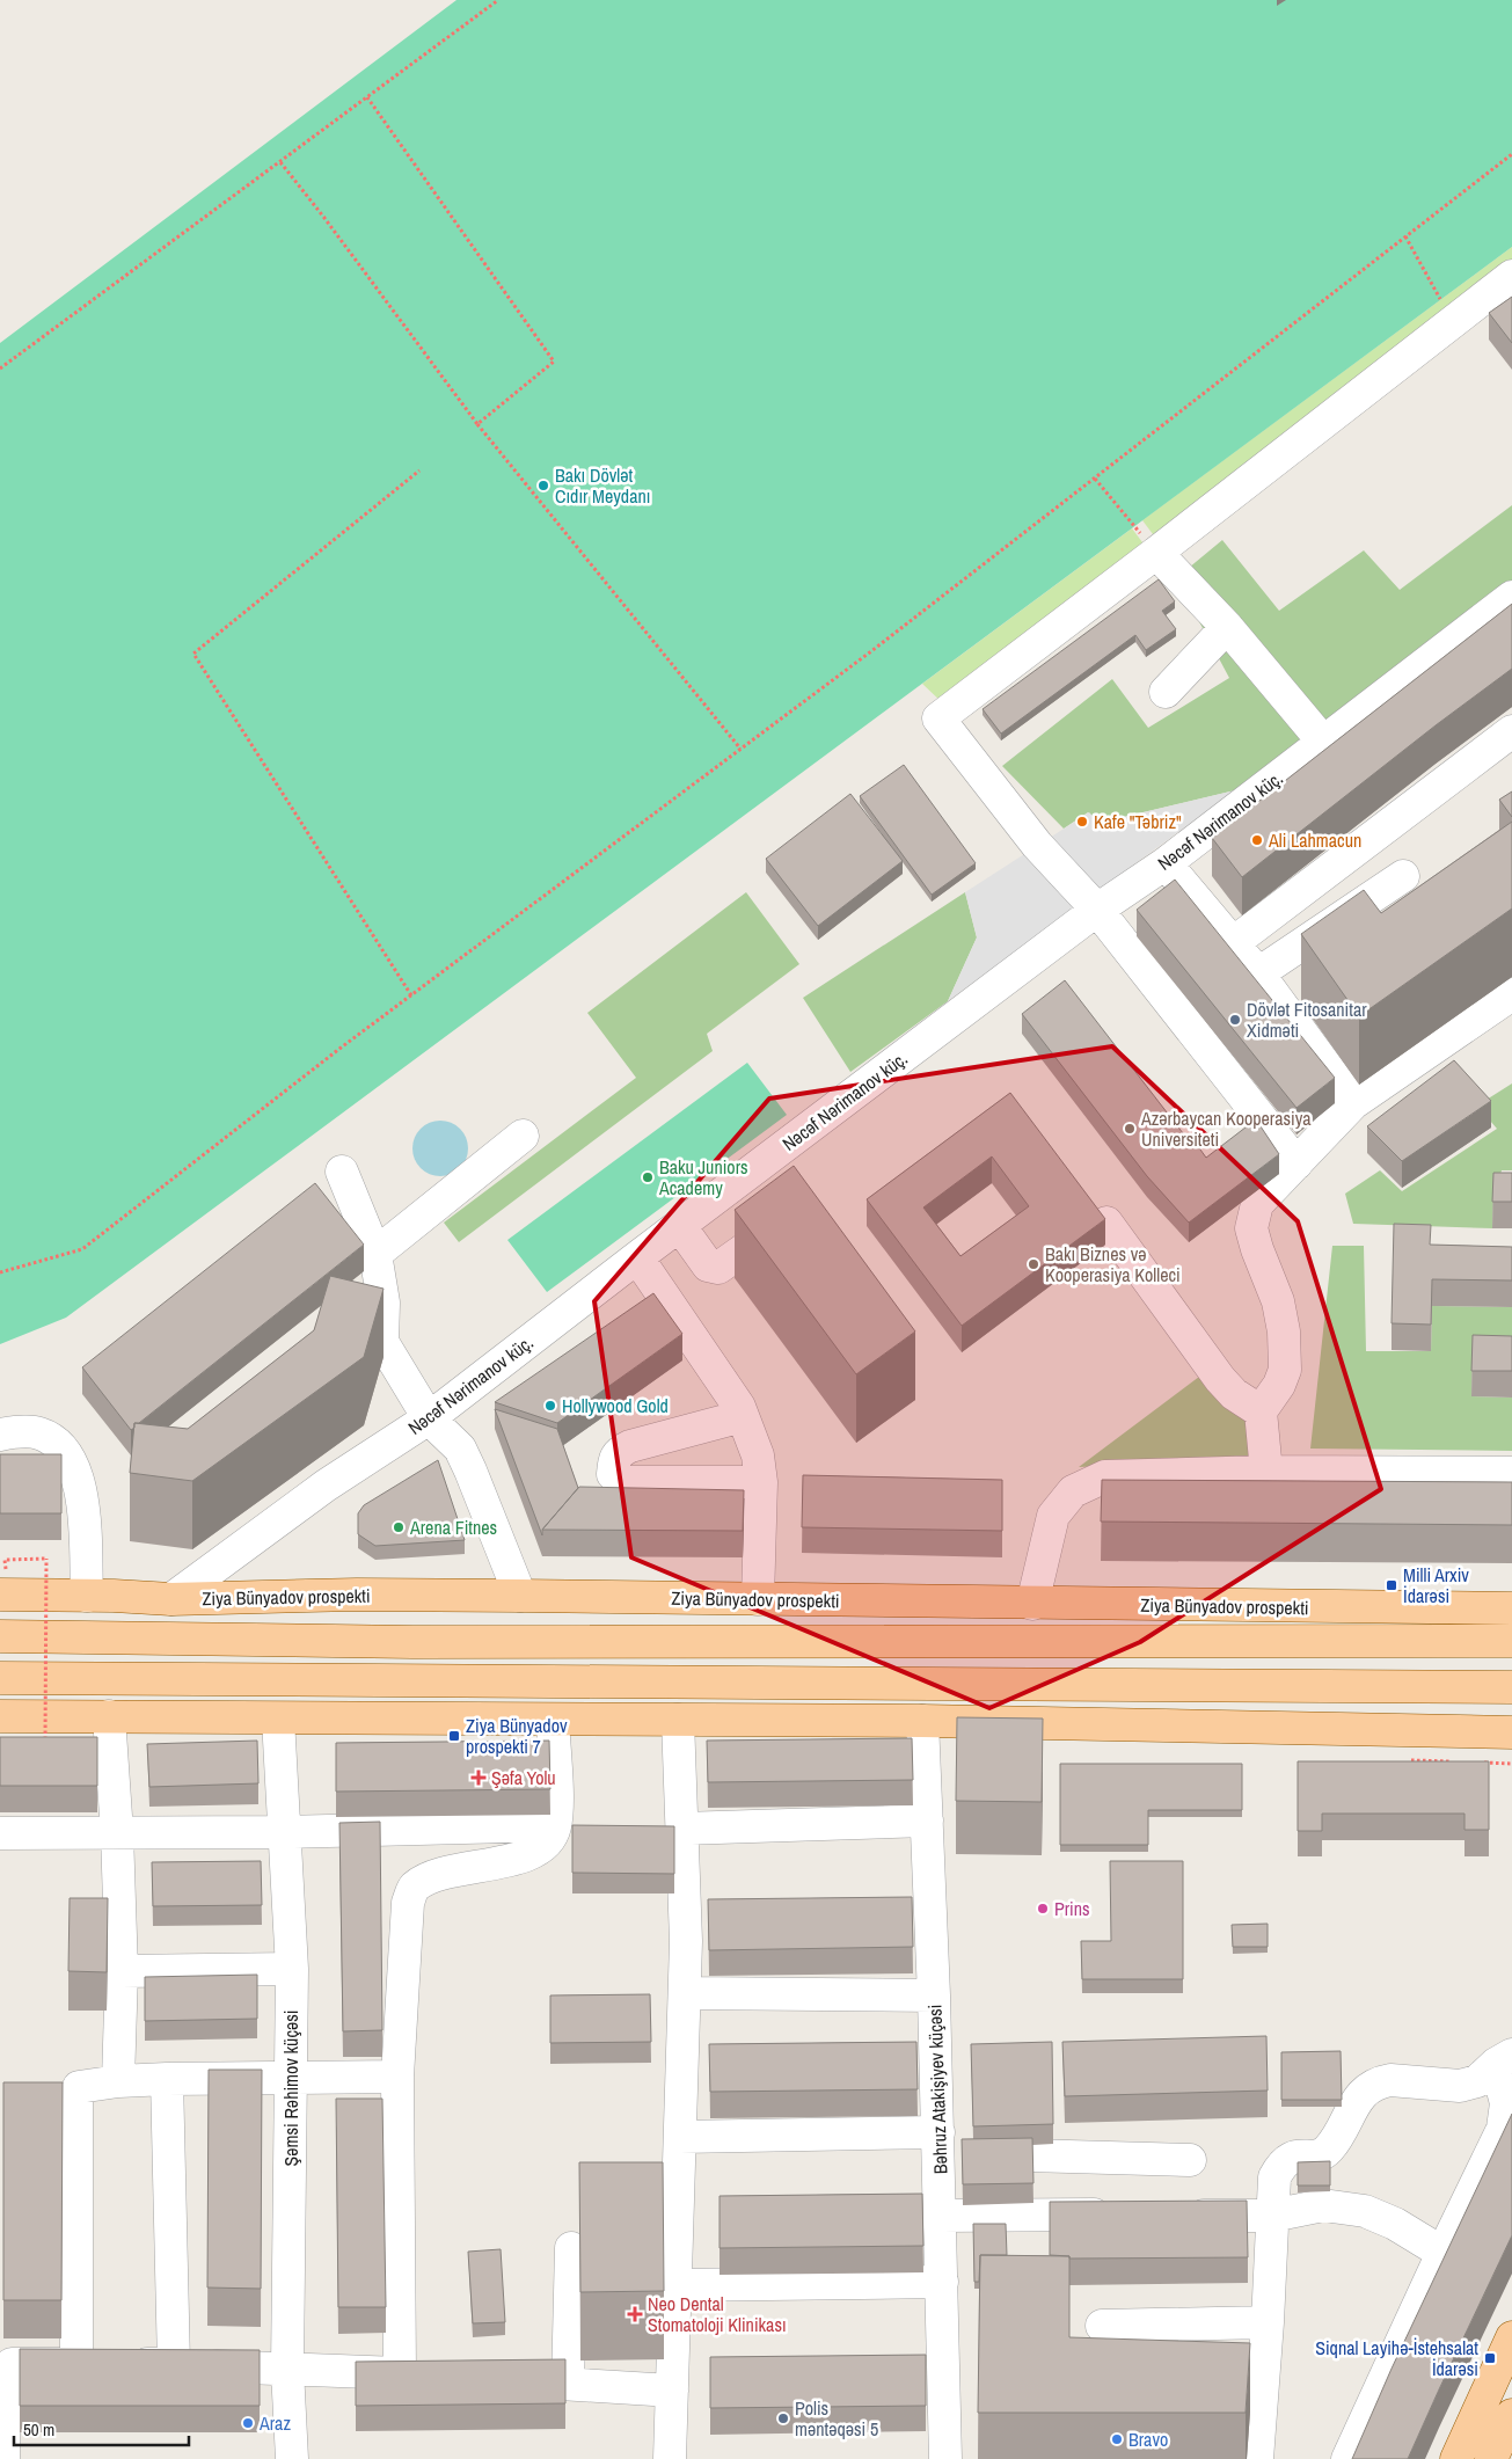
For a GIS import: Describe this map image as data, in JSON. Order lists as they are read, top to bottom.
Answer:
{
  "streets": {
    "main road": ["Ziya Bünyadov prospekti"],
    "street": ["Nəcəf Nərimanov küç.", "Şəmsi Rəhimov küçəsi", "Bəhruz Atakişiyev küçəsi"]
  },
  "crossings": [
    ["Nəcəf Nərimanov küç.", "Ziya Bünyadov prospekti"]
  ],
  "places": {
    "other": [
      "Bakı Dövlət Cıdır Meydanı",
      "Kafe \"Təbriz\"",
      "Ali Lahmacun",
      "Dövlət Fitosanitar Xidməti",
      "Azərbaycan Kooperasiya Universiteti",
      "Baku Juniors Academy",
      "Bakı Biznes və Kooperasiya Kolleci",
      "Hollywood Gold",
      "Arena Fitnes",
      "Prins",
      "Polis məntəqəsi 5",
      "Araz",
      "Bravo"
    ],
    "transit": ["Milli Arxiv İdarəsi", "Ziya Bünyadov prospekti 7", "Siqnal Layihə-İstehsalat İdarəsi"],
    "health": ["Şəfa Yolu", "Neo Dental Stomatoloji Klinikası"]
  },
  "scale_bar": "50 m"
}
